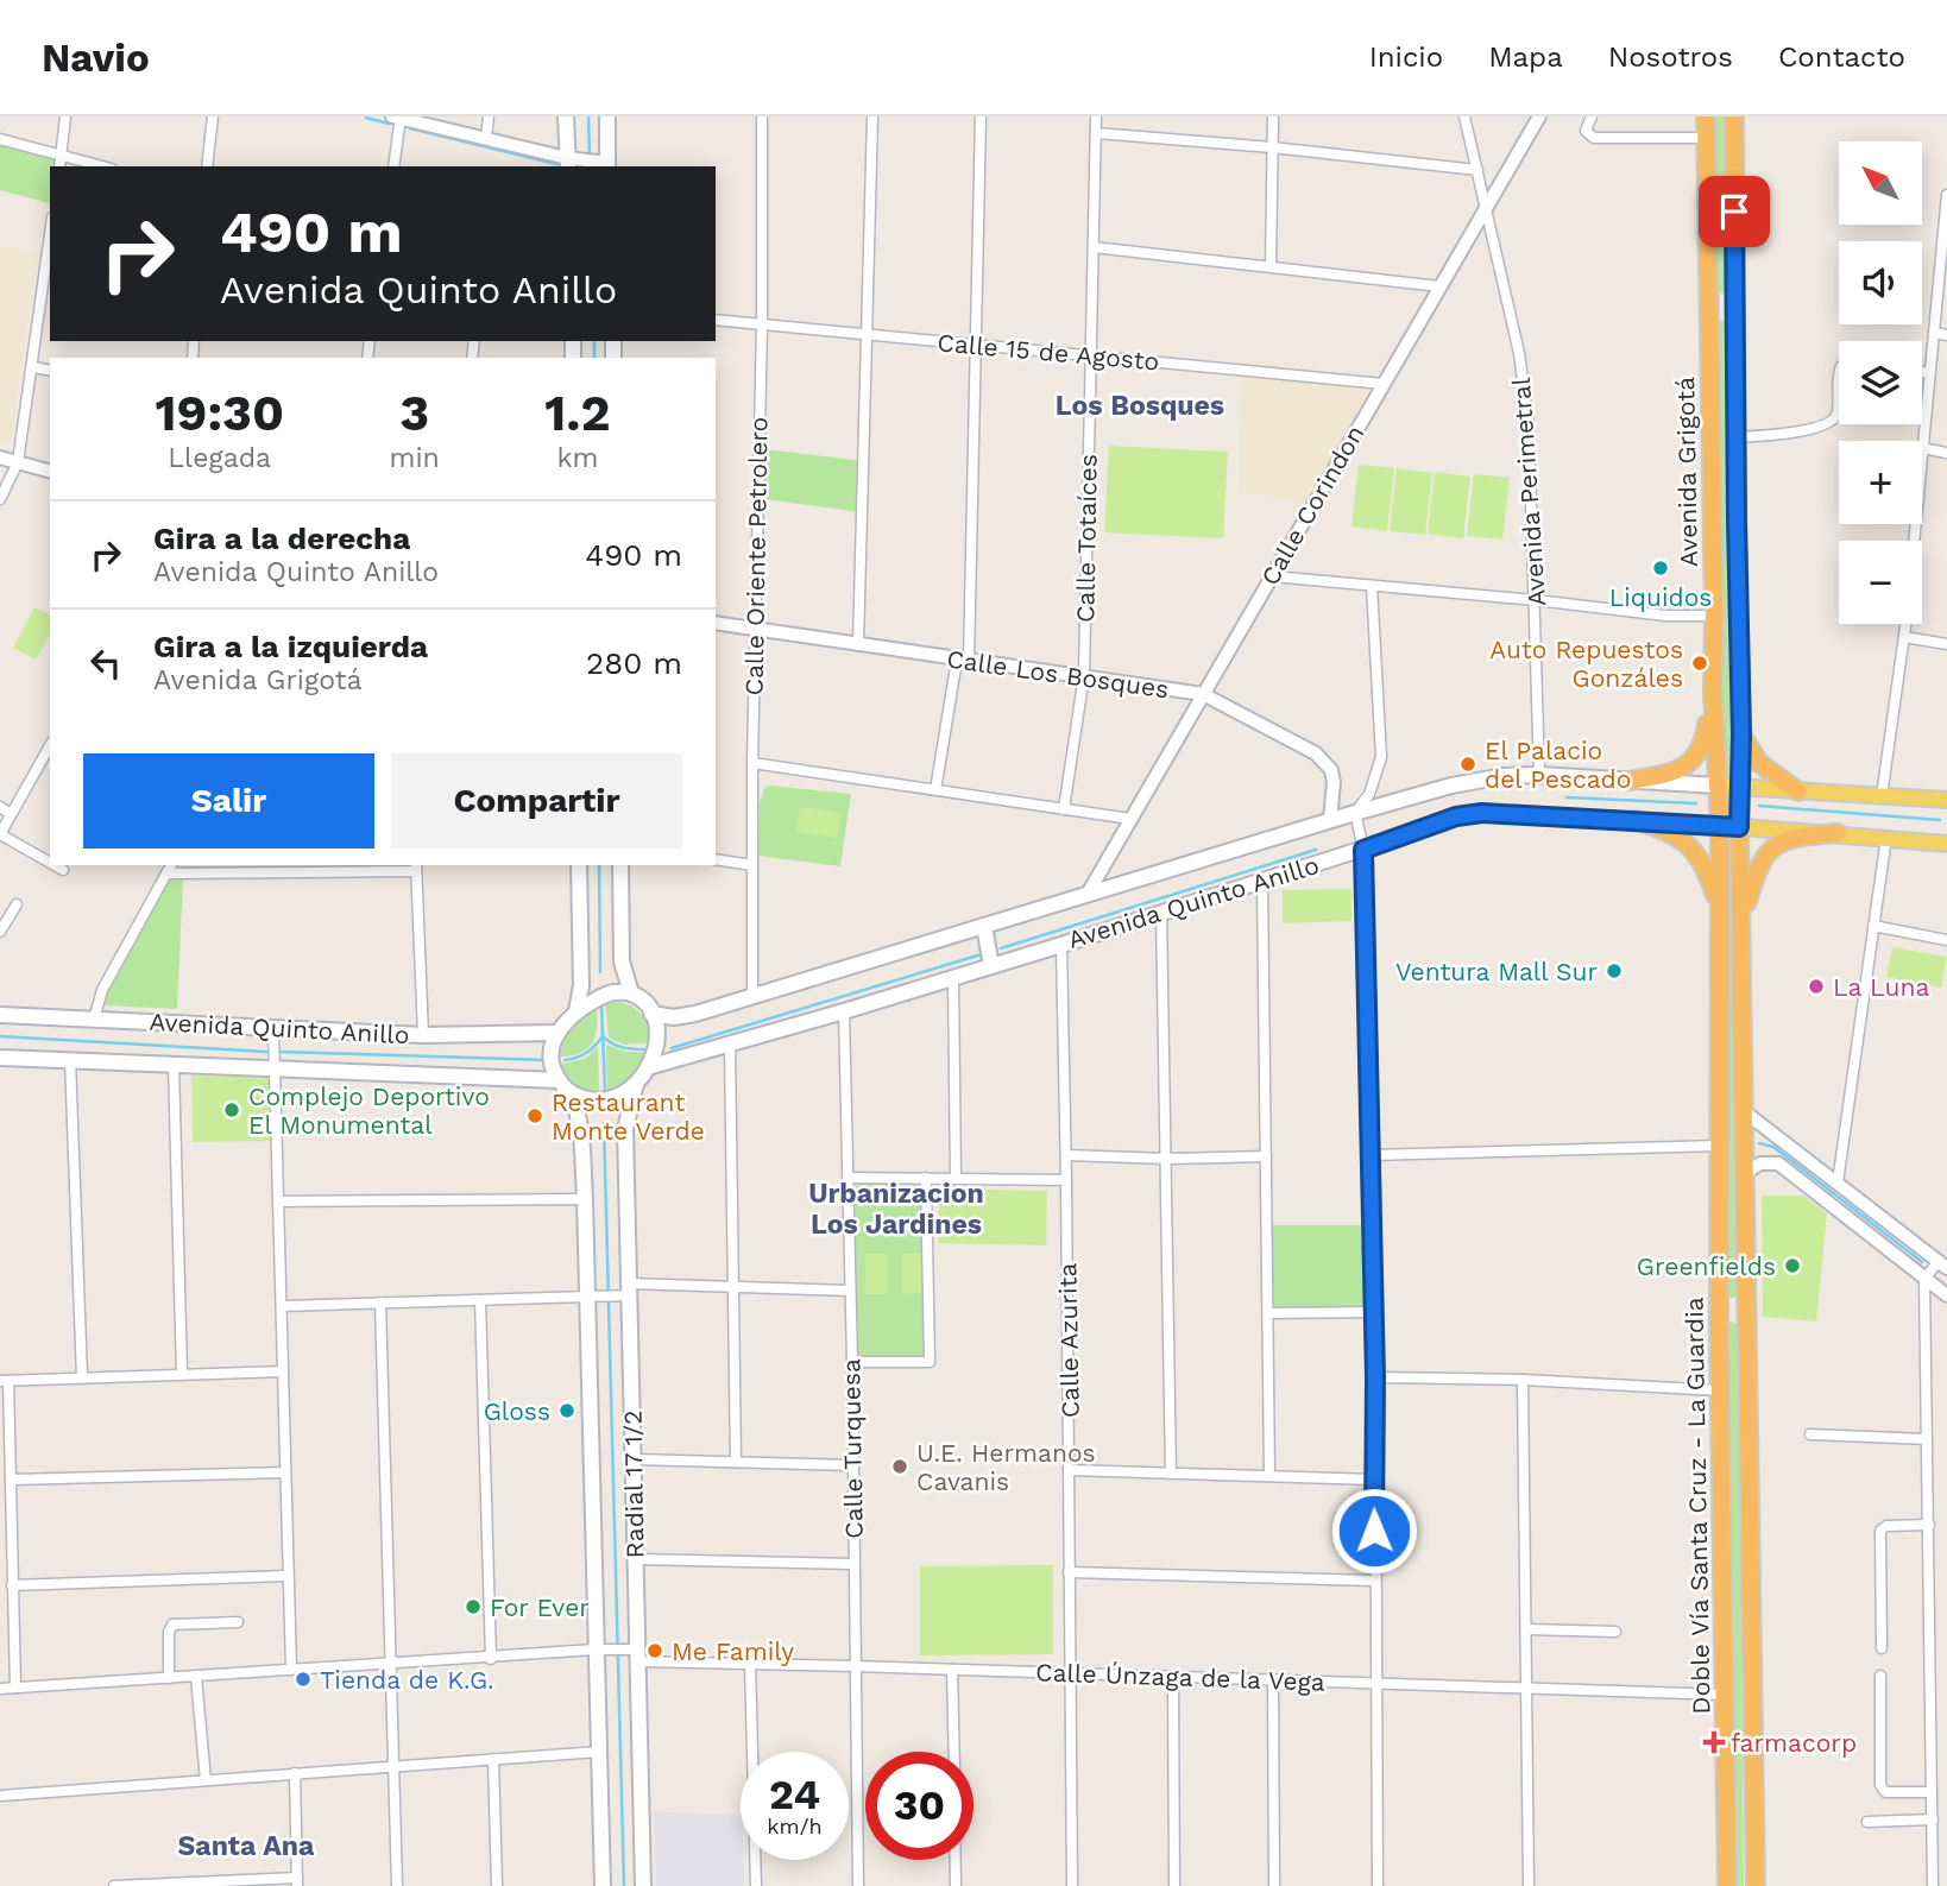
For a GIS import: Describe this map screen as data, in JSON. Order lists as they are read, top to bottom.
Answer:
{
  "streets": {
    "highway": ["Avenida Grigotá", "Doble Vía Santa Cruz - La Guardia"],
    "main road": ["Avenida Quinto Anillo", "Radial 17 1/2"],
    "street": [
      "Calle 15 de Agosto",
      "Avenida Perimetral",
      "Calle Corindon",
      "Calle Totaíces",
      "Calle Oriente Petrolero",
      "Calle Los Bosques",
      "Calle Azurita",
      "Calle Turquesa",
      "Calle Únzaga de la Vega"
    ]
  },
  "crossings": [
    ["Calle 15 de Agosto", "Calle Corindon"],
    ["Calle 15 de Agosto", "Calle Totaíces"],
    ["Calle 15 de Agosto", "Calle Oriente Petrolero"],
    ["Avenida Grigotá", "Avenida Quinto Anillo"],
    ["Avenida Grigotá", "Doble Vía Santa Cruz - La Guardia"],
    ["Avenida Perimetral", "Calle Corindon"],
    ["Avenida Perimetral", "Avenida Quinto Anillo"],
    ["Calle Corindon", "Calle Los Bosques"],
    ["Calle Corindon", "Avenida Quinto Anillo"],
    ["Calle Totaíces", "Calle Los Bosques"],
    ["Calle Oriente Petrolero", "Calle Los Bosques"],
    ["Calle Oriente Petrolero", "Avenida Quinto Anillo"],
    ["Calle Los Bosques", "Avenida Quinto Anillo"],
    ["Avenida Quinto Anillo", "Calle Azurita"],
    ["Avenida Quinto Anillo", "Calle Turquesa"],
    ["Avenida Quinto Anillo", "Radial 17 1/2"],
    ["Avenida Quinto Anillo", "Doble Vía Santa Cruz - La Guardia"],
    ["Calle Azurita", "Calle Únzaga de la Vega"],
    ["Calle Turquesa", "Calle Únzaga de la Vega"],
    ["Radial 17 1/2", "Calle Únzaga de la Vega"],
    ["Doble Vía Santa Cruz - La Guardia", "Calle Únzaga de la Vega"]
  ],
  "districts": ["Los Bosques", "Urbanizacion Los Jardines", "Santa Ana"],
  "places": {
    "other": [
      "Liquidos",
      "Auto Repuestos Gonzáles",
      "El Palacio del Pescado",
      "Ventura Mall Sur",
      "La Luna",
      "Complejo Deportivo El Monumental",
      "Restaurant Monte Verde",
      "Greenfields",
      "Gloss",
      "U.E. Hermanos Cavanis",
      "For Ever",
      "Me Family",
      "Tienda de K.G."
    ],
    "health": ["farmacorp"]
  },
  "north": "top left",
  "page": {
    "header": "Navio",
    "nav": [
      "Inicio",
      "Mapa",
      "Nosotros",
      "Contacto"
    ],
    "map_buttons": ["+", "−"],
    "turn": ["490 m", "Avenida Quinto Anillo"],
    "eta": [
      "19:30",
      "Llegada",
      "3",
      "min",
      "1.2",
      "km"
    ],
    "list": [
      {
        "name": "Gira a la derecha",
        "note": "Avenida Quinto Anillo",
        "value": "490 m"
      },
      {
        "name": "Gira a la izquierda",
        "note": "Avenida Grigotá",
        "value": "280 m"
      }
    ],
    "buttons": ["Salir", "Compartir"],
    "speed": "24 km/h",
    "limit": "30"
  }
}
